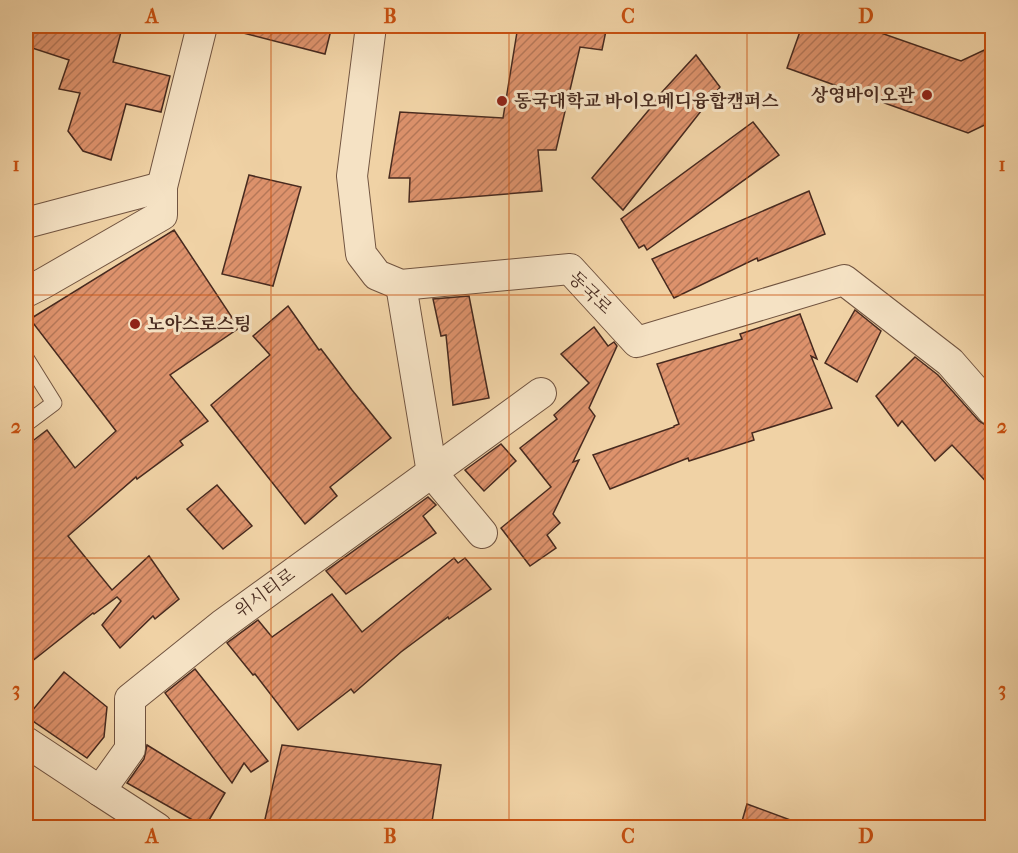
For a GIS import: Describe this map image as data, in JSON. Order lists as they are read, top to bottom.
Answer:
{
  "streets": {
    "street": ["동국로", "위시티로"]
  },
  "places": ["상영바이오관", "동국대학교 바이오메디융합캠퍼스", "노아스로스팅"],
  "grid": {
    "columns": [
      "A",
      "B",
      "C",
      "D"
    ],
    "rows": ["1", "2", "3"]
  }
}
